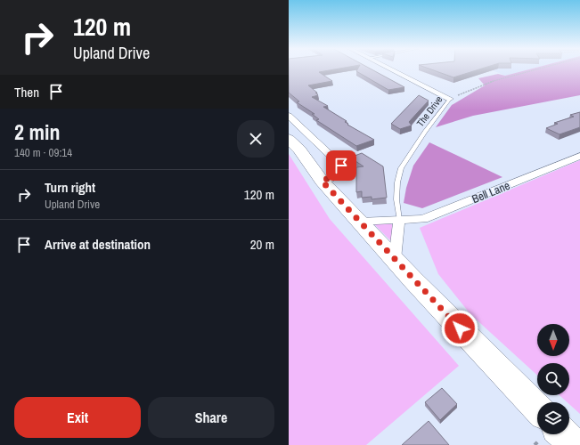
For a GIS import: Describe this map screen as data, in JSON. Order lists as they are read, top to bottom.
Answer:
{
  "streets": {
    "street": ["Bell Lane"],
    "lane": ["The Drive"]
  },
  "crossings": [
    ["The Drive", "Bell Lane"]
  ],
  "north": "bottom",
  "page": {
    "turn": ["120 m", "Upland Drive"],
    "then": "Then",
    "heading": ["2 min", "140 m · 09:14"],
    "list": [
      {
        "name": "Turn right",
        "note": "Upland Drive",
        "value": "120 m"
      },
      {
        "name": "Arrive at destination",
        "value": "20 m"
      }
    ],
    "buttons": ["Exit", "Share"]
  }
}
